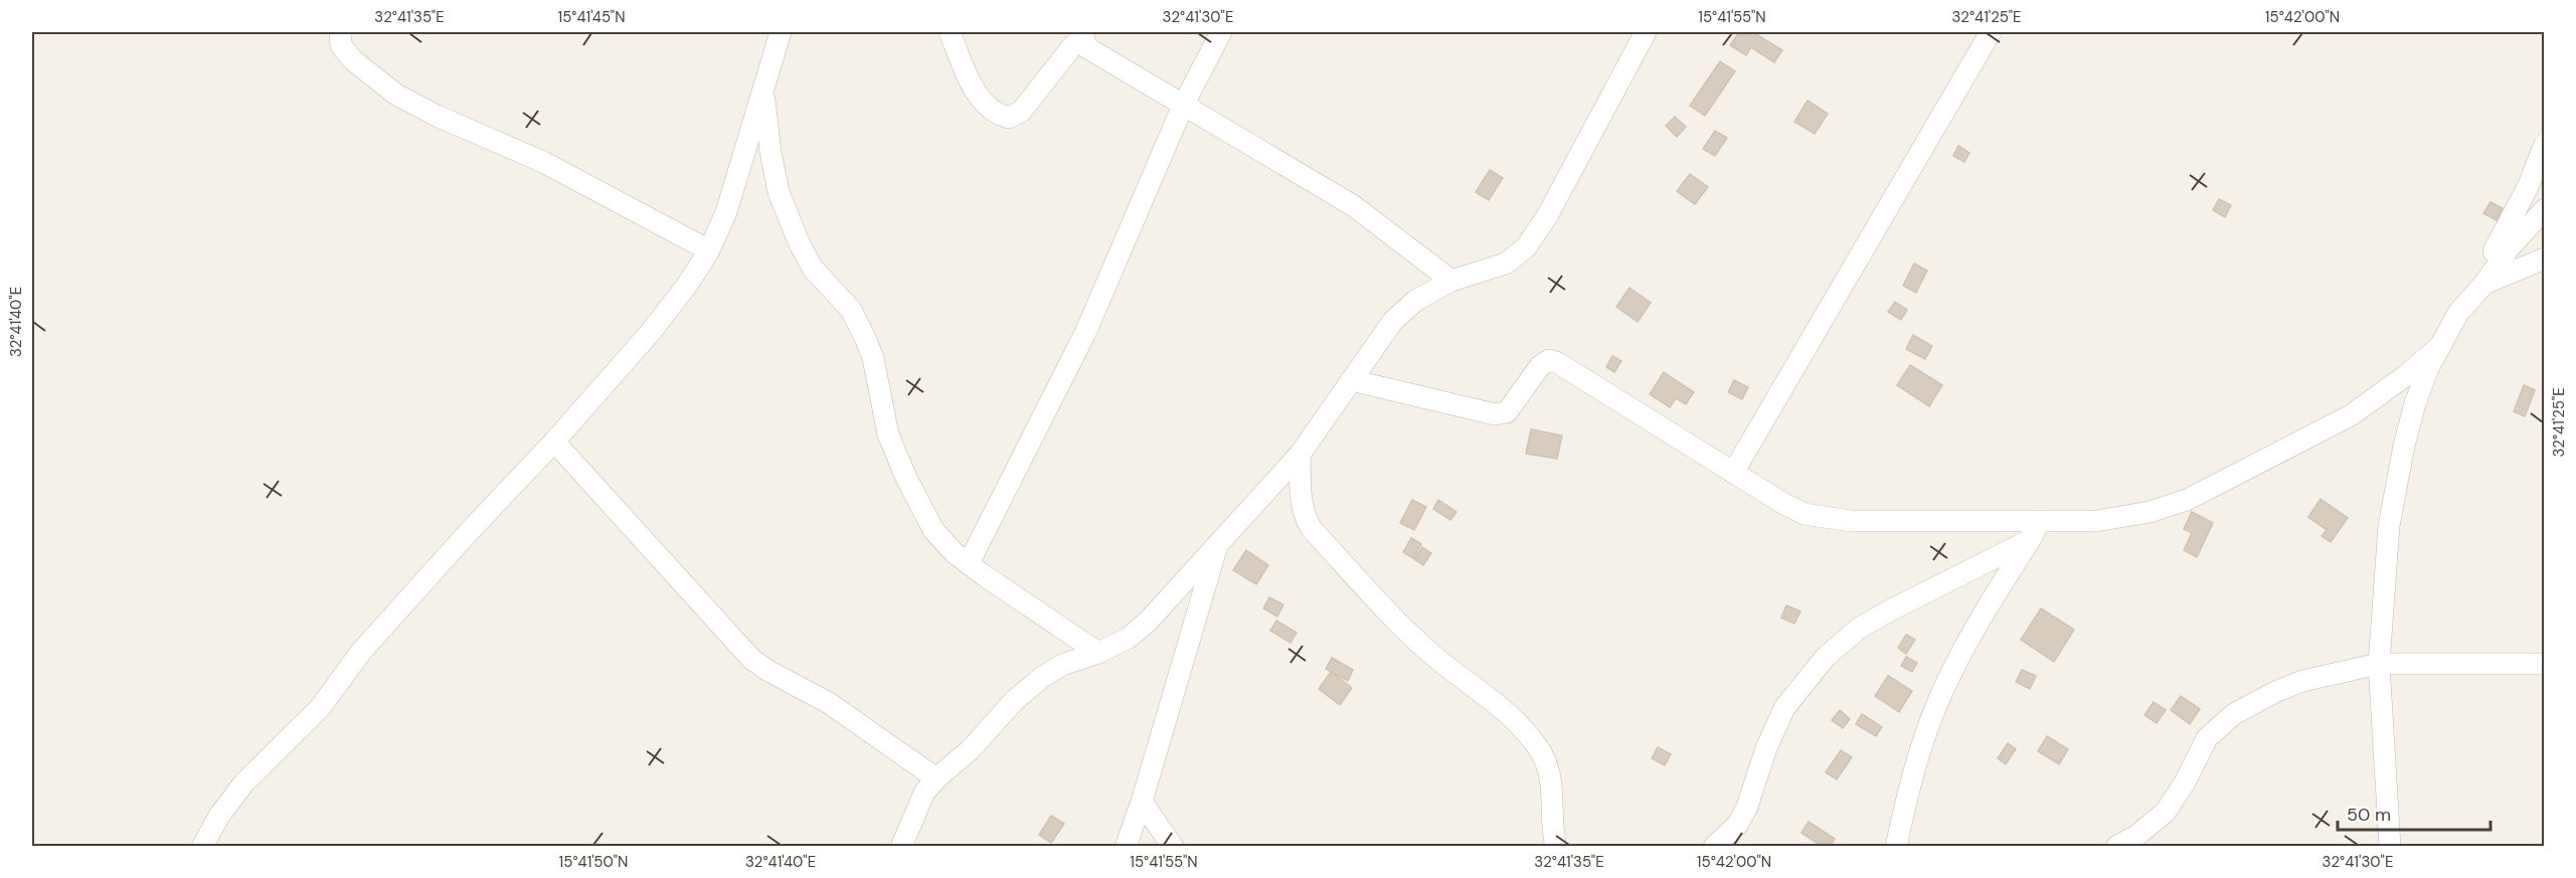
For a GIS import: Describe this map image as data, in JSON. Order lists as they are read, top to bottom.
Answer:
{
  "scale_bar": "50 m",
  "coordinates": [
    "32°41'35\"E",
    "15°41'45\"N",
    "32°41'30\"E",
    "15°41'55\"N",
    "32°41'25\"E",
    "15°42'00\"N",
    "32°41'40\"E",
    "15°41'50\"N"
  ]
}
